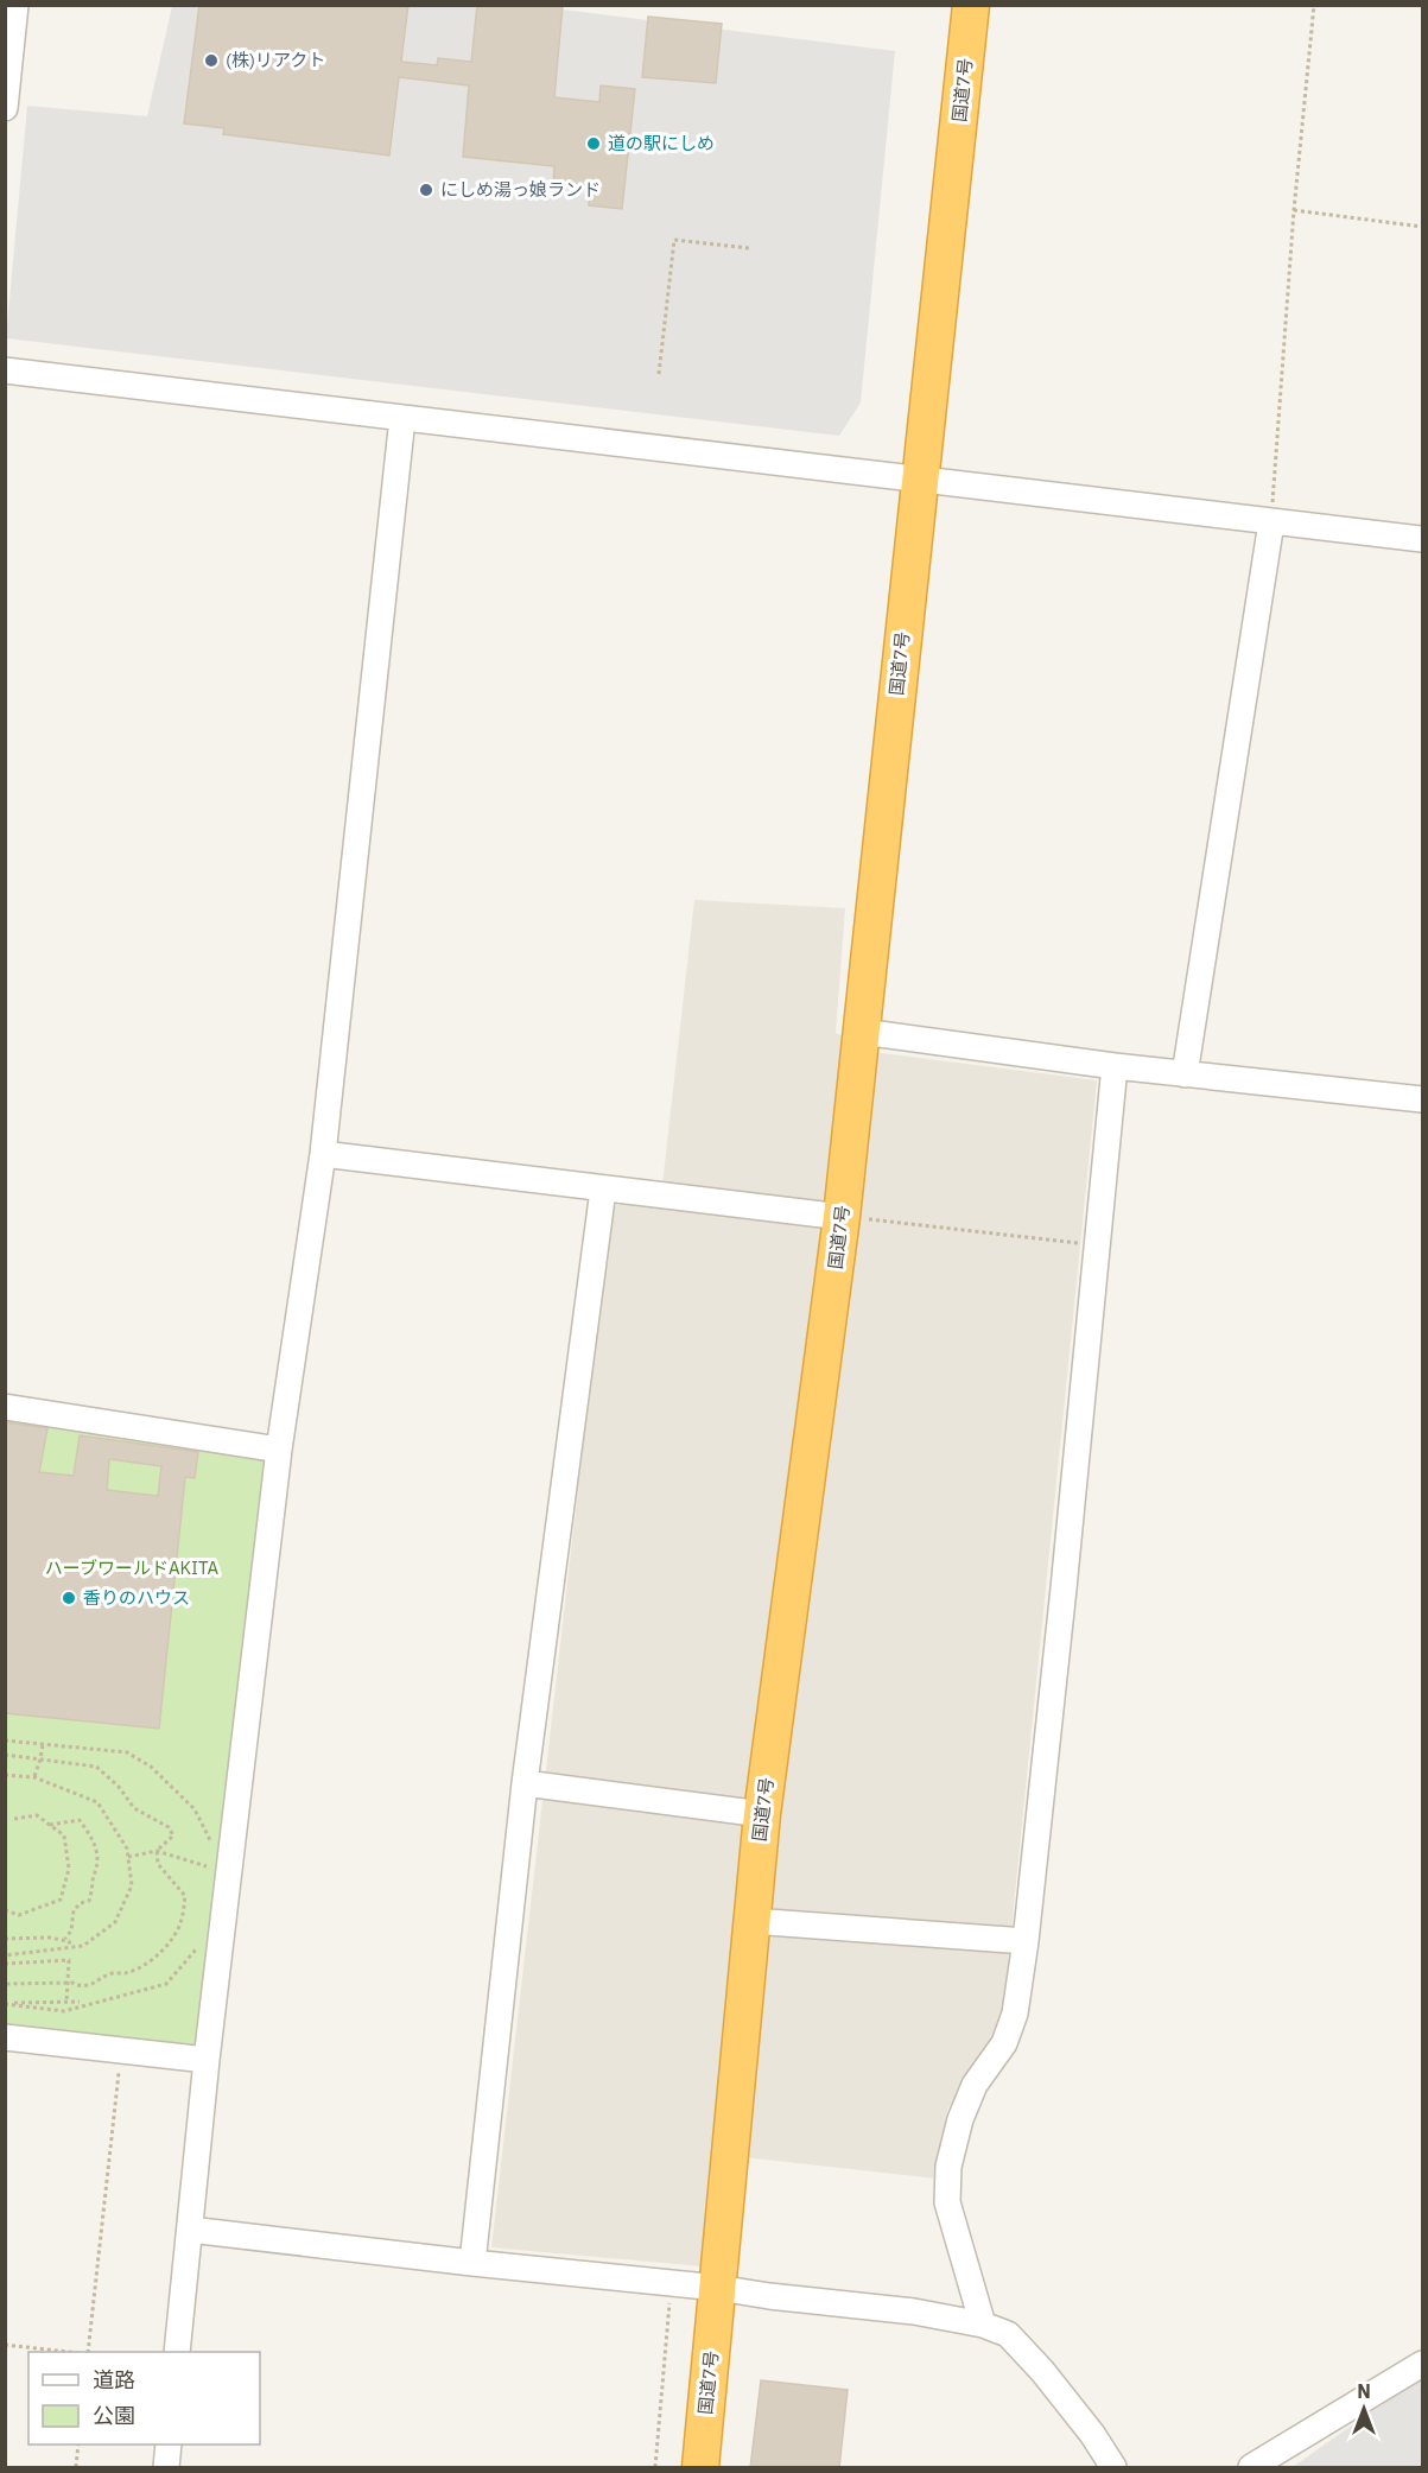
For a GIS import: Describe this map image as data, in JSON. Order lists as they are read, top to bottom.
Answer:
{
  "streets": {
    "highway": ["国道7号"]
  },
  "parks": ["ハーブワールドAKITA"],
  "places": [
    "(株)リアクト",
    "道の駅にしめ",
    "にしめ湯っ娘ランド",
    "香りのハウス"
  ],
  "legend": ["道路", "公園"],
  "north": "top"
}
